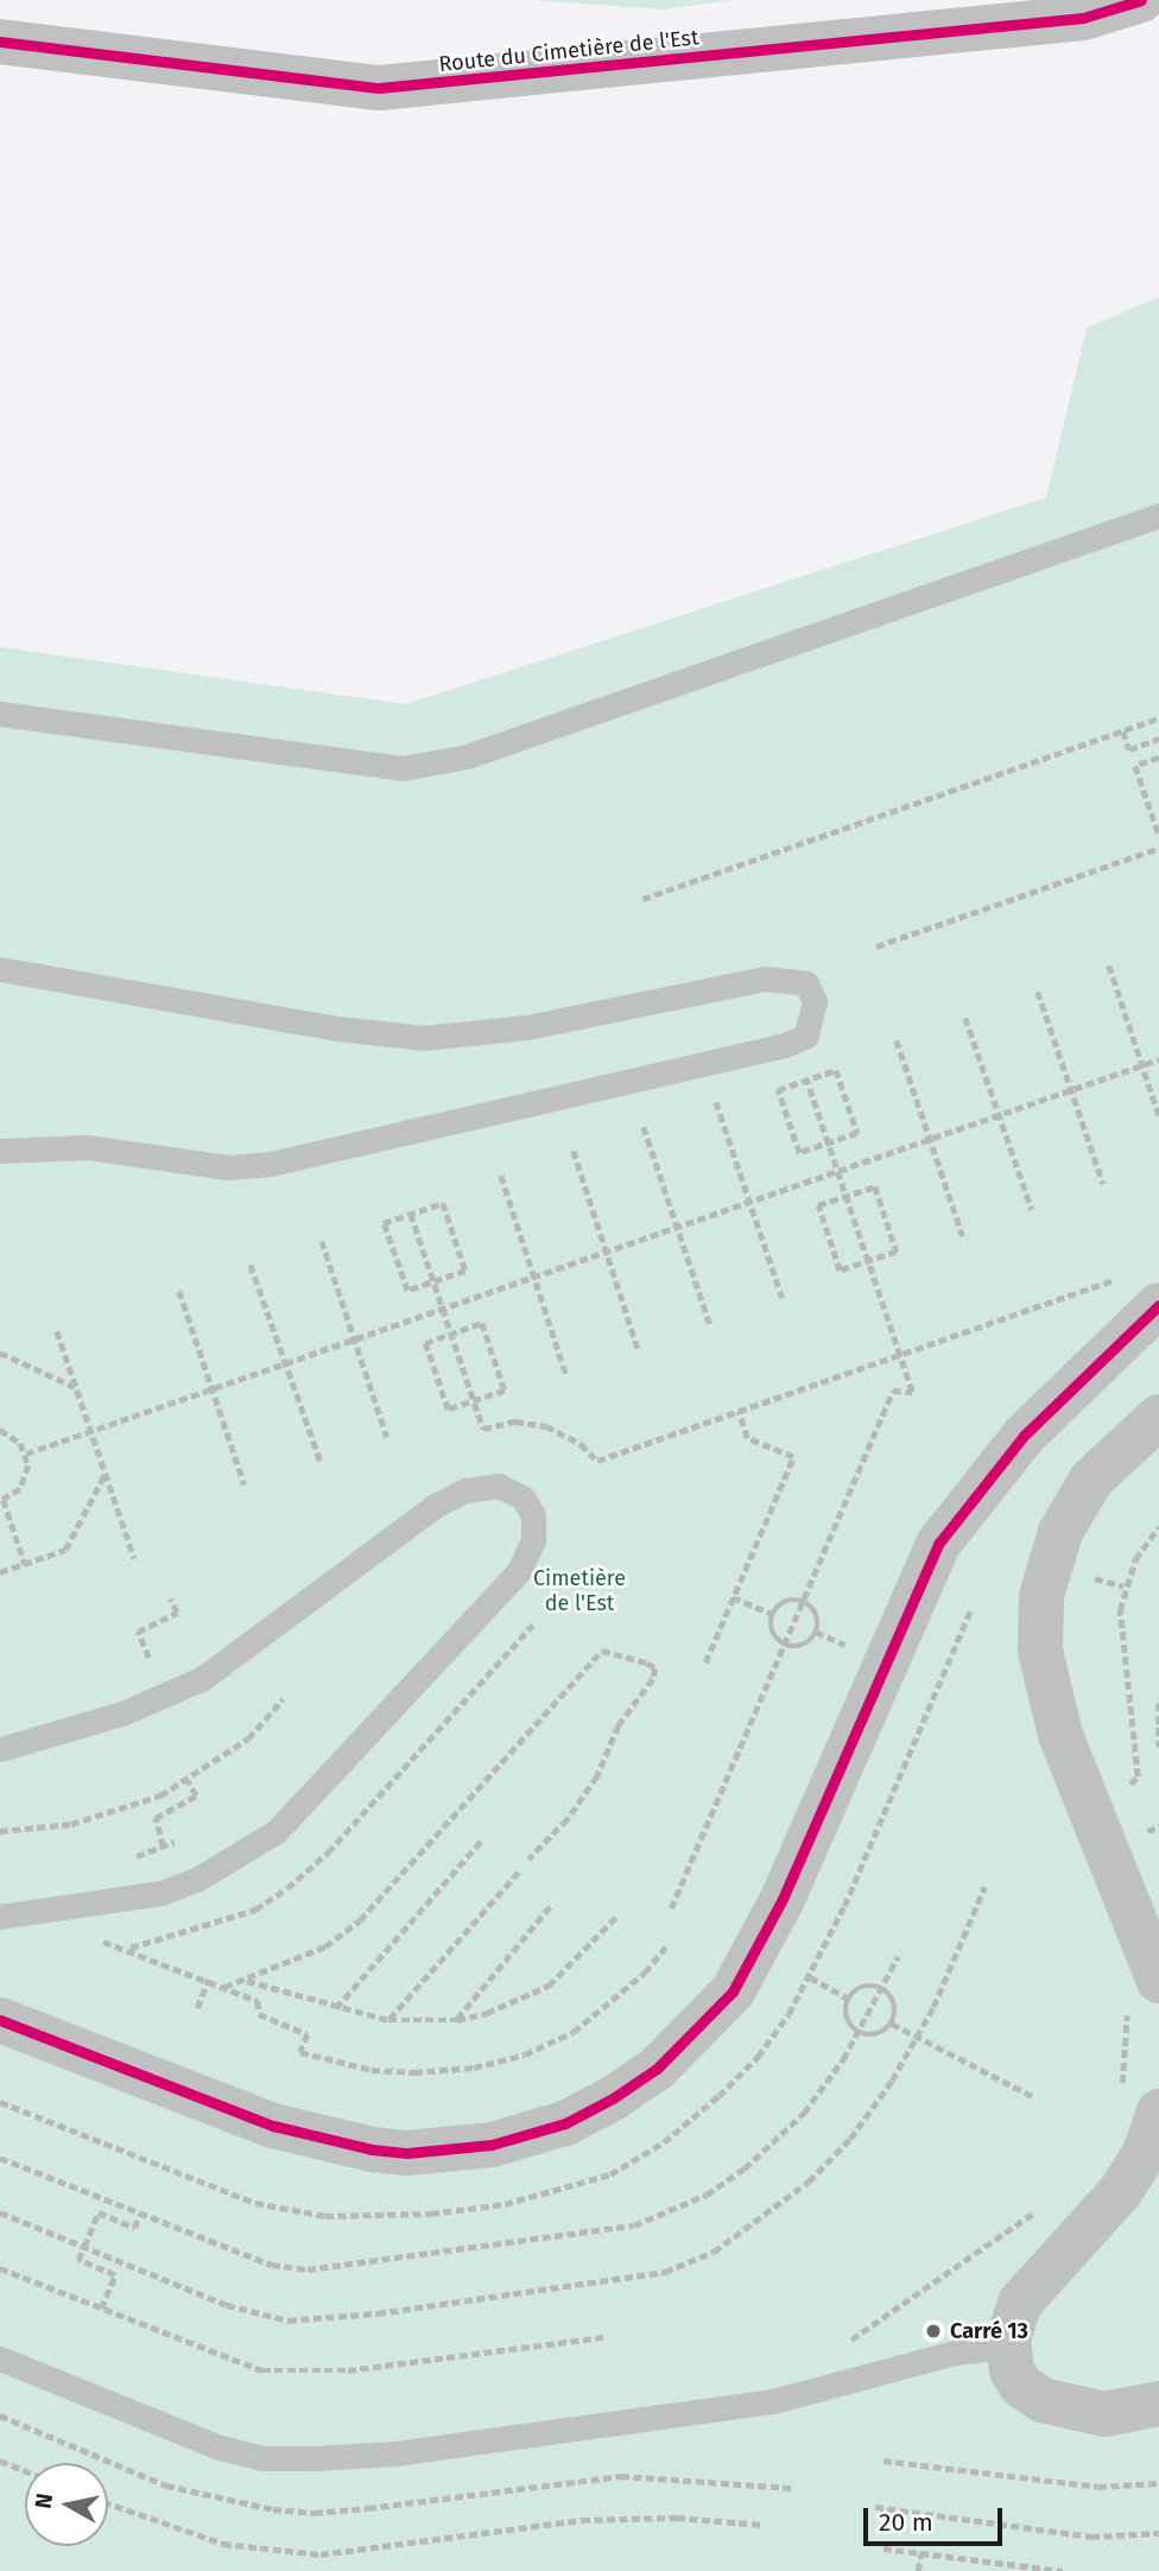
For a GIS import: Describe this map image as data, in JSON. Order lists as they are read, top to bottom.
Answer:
{
  "streets": {
    "street": ["Route du Cimetière de l'Est"]
  },
  "parks": ["Cimetière de l'Est"],
  "places": ["Carré 13"],
  "scale_bar": "20 m",
  "north": "left"
}
